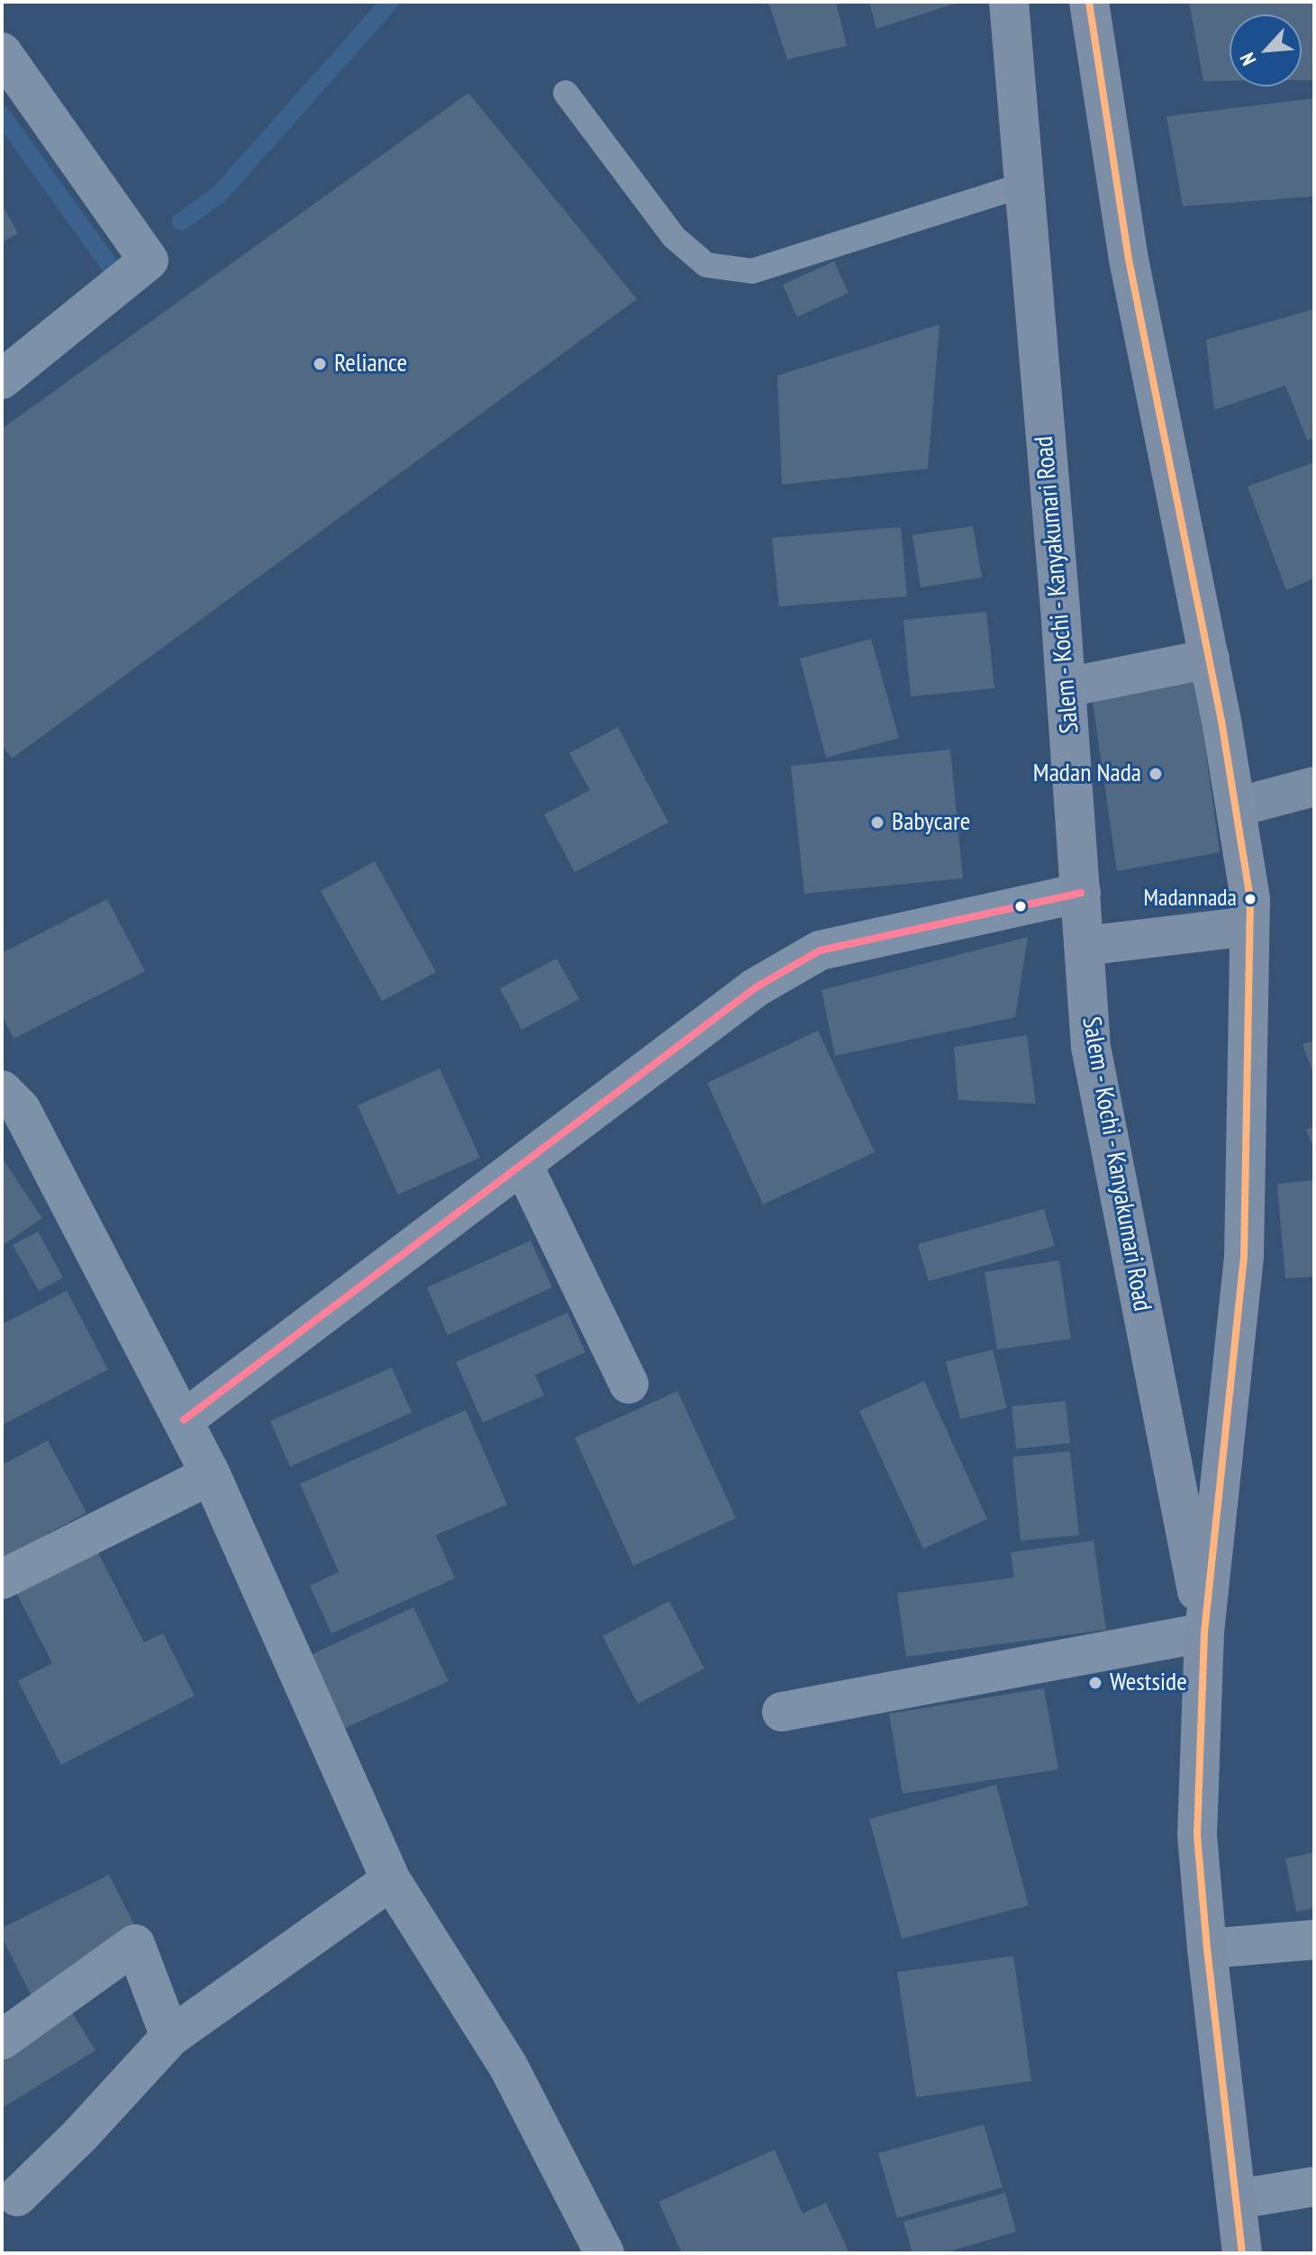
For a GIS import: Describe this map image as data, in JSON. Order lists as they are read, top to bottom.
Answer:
{
  "streets": {
    "main road": ["Salem - Kochi - Kanyakumari Road"]
  },
  "places": [
    "Reliance",
    "Madan Nada",
    "Babycare",
    "Madannada",
    "Westside"
  ],
  "north": "bottom left"
}
